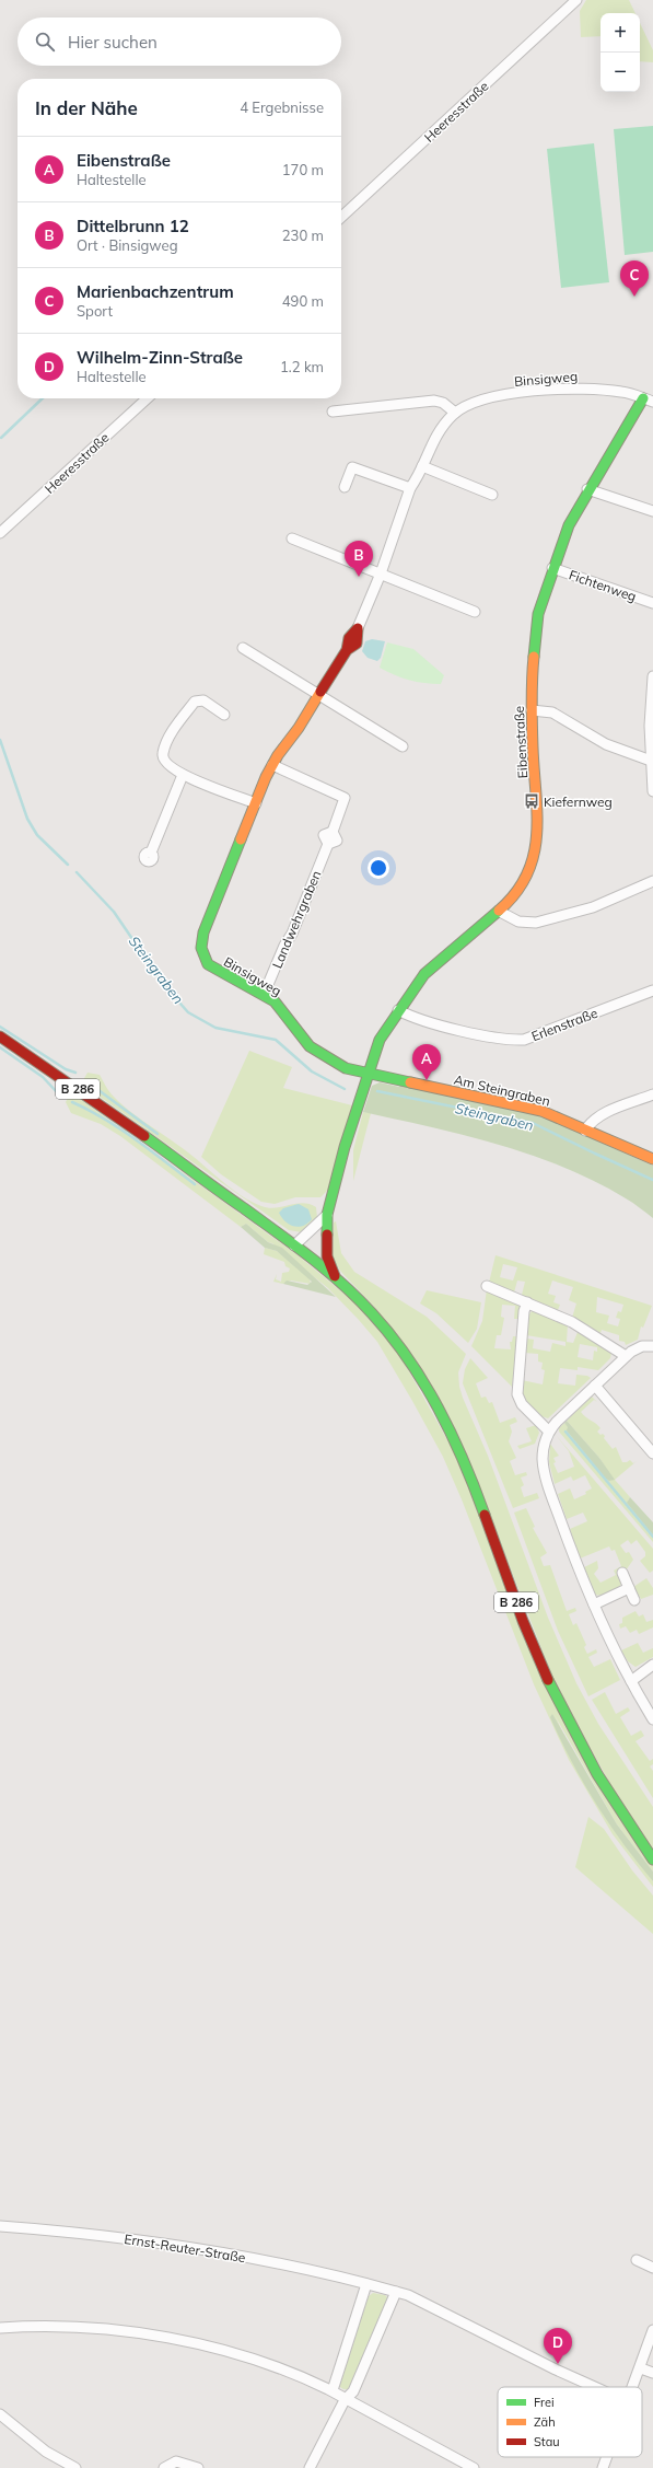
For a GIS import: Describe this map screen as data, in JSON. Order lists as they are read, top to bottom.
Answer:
{
  "streets": {
    "street": [
      "Heeresstraße",
      "Binsigweg",
      "Fichtenweg",
      "Eibenstraße",
      "Landwehrgraben",
      "Erlenstraße",
      "B 286",
      "Am Steingraben",
      "Ernst-Reuter-Straße"
    ]
  },
  "crossings": [
    ["Binsigweg", "Eibenstraße"],
    ["Binsigweg", "Landwehrgraben"],
    ["Binsigweg", "Am Steingraben"],
    ["Fichtenweg", "Eibenstraße"],
    ["Eibenstraße", "Erlenstraße"],
    ["Eibenstraße", "Am Steingraben"]
  ],
  "water": ["Steingraben"],
  "places": {
    "bus stop": ["Kiefernweg"]
  },
  "legend": ["Frei", "Zäh", "Stau"],
  "page": {
    "map_buttons": ["+", "−"],
    "search": "Hier suchen",
    "heading": ["In der Nähe", "4 Ergebnisse"],
    "list": [
      {
        "mark": "A",
        "name": "Eibenstraße",
        "note": "Haltestelle",
        "value": "170 m"
      },
      {
        "mark": "B",
        "name": "Dittelbrunn 12",
        "note": "Ort · Binsigweg",
        "value": "230 m"
      },
      {
        "mark": "C",
        "name": "Marienbachzentrum",
        "note": "Sport",
        "value": "490 m"
      },
      {
        "mark": "D",
        "name": "Wilhelm-Zinn-Straße",
        "note": "Haltestelle",
        "value": "1.2 km"
      }
    ],
    "pins": [
      "C",
      "B",
      "A",
      "D"
    ]
  }
}
